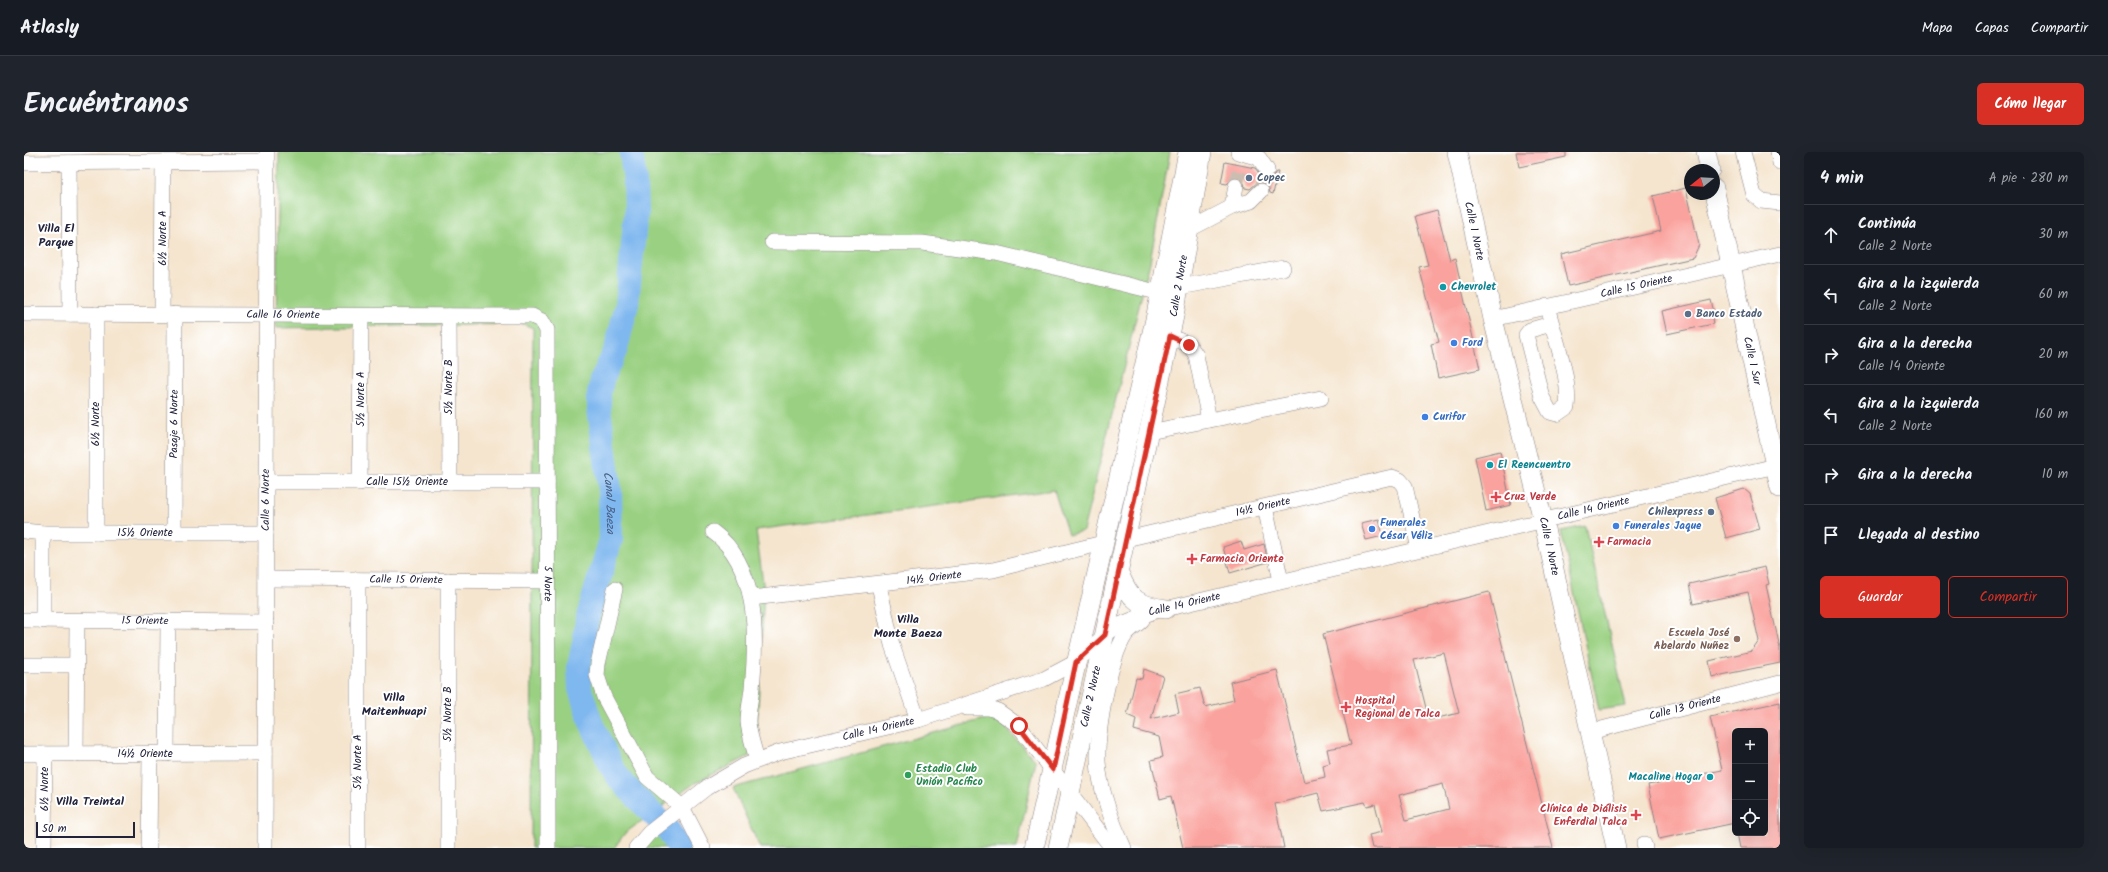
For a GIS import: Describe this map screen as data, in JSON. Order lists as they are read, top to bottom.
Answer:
{
  "streets": {
    "main road": ["Calle 1 Norte", "Calle 2 Norte", "Calle 1 Sur"],
    "street": [
      "6½ Norte A",
      "Calle 15 Oriente",
      "Calle 16 Oriente",
      "5½ Norte B",
      "5½ Norte A",
      "6½ Norte",
      "Pasaje 6 Norte",
      "Calle 15½ Oriente",
      "Calle 6 Norte",
      "14½ Oriente",
      "Calle 14 Oriente",
      "15½ Oriente",
      "5 Norte",
      "15 Oriente",
      "Calle 13 Oriente"
    ]
  },
  "crossings": [
    ["Calle 1 Norte", "Calle 15 Oriente"],
    ["Calle 1 Norte", "Calle 14 Oriente"],
    ["Calle 1 Norte", "Calle 13 Oriente"],
    ["6½ Norte A", "Calle 16 Oriente"],
    ["6½ Norte A", "Pasaje 6 Norte"],
    ["Calle 2 Norte", "14½ Oriente"],
    ["Calle 2 Norte", "Calle 14 Oriente"],
    ["Calle 15 Oriente", "Calle 1 Sur"],
    ["Calle 15 Oriente", "5½ Norte B"],
    ["Calle 15 Oriente", "5½ Norte A"],
    ["Calle 15 Oriente", "Calle 6 Norte"],
    ["Calle 15 Oriente", "5 Norte"],
    ["Calle 16 Oriente", "5½ Norte B"],
    ["Calle 16 Oriente", "5½ Norte A"],
    ["Calle 16 Oriente", "6½ Norte"],
    ["Calle 16 Oriente", "Pasaje 6 Norte"],
    ["Calle 16 Oriente", "Calle 6 Norte"],
    ["Calle 16 Oriente", "5 Norte"],
    ["Calle 1 Sur", "Calle 14 Oriente"],
    ["5½ Norte B", "Calle 15½ Oriente"],
    ["5½ Norte A", "Calle 15½ Oriente"],
    ["6½ Norte", "14½ Oriente"],
    ["6½ Norte", "15½ Oriente"],
    ["Pasaje 6 Norte", "15½ Oriente"],
    ["Calle 15½ Oriente", "Calle 6 Norte"],
    ["Calle 15½ Oriente", "5 Norte"],
    ["Calle 6 Norte", "14½ Oriente"],
    ["Calle 6 Norte", "15½ Oriente"],
    ["Calle 6 Norte", "15 Oriente"],
    ["14½ Oriente", "Calle 14 Oriente"]
  ],
  "districts": [
    "Villa El Parque",
    "Villa Monte Baeza",
    "Villa Maitenhuapi",
    "Villa Treintal"
  ],
  "water": ["Canal Baeza"],
  "places": {
    "other": [
      "Copec",
      "Chevrolet",
      "Banco Estado",
      "Ford",
      "Curifor",
      "El Reencuentro",
      "Chilexpress",
      "Funerales Jaque",
      "Funerales César Véliz",
      "Escuela José Abelardo Nuñez",
      "Estadio Club Unión Pacífico",
      "Macaline Hogar"
    ],
    "health": [
      "Cruz Verde",
      "Farmacia",
      "Farmacia Oriente",
      "Hospital Regional de Talca",
      "Clínica de Diálisis Enferdial Talca"
    ]
  },
  "scale_bar": "50 m",
  "north": "left",
  "page": {
    "header": "Atlasly",
    "nav": ["Mapa", "Capas", "Compartir"],
    "title": "Encuéntranos",
    "buttons": [
      "Cómo llegar",
      ["Guardar", "Compartir"]
    ],
    "heading": ["4 min", "A pie · 280 m"],
    "list": [
      ["Continúa", "Calle 2 Norte", "30 m"],
      ["Gira a la izquierda", "Calle 2 Norte", "60 m"],
      ["Gira a la derecha", "Calle 14 Oriente", "20 m"],
      ["Gira a la izquierda", "Calle 2 Norte", "160 m"],
      ["Gira a la derecha", "10 m"],
      "Llegada al destino"
    ],
    "map_buttons": ["+", "−"],
    "scale": "50 m"
  }
}
